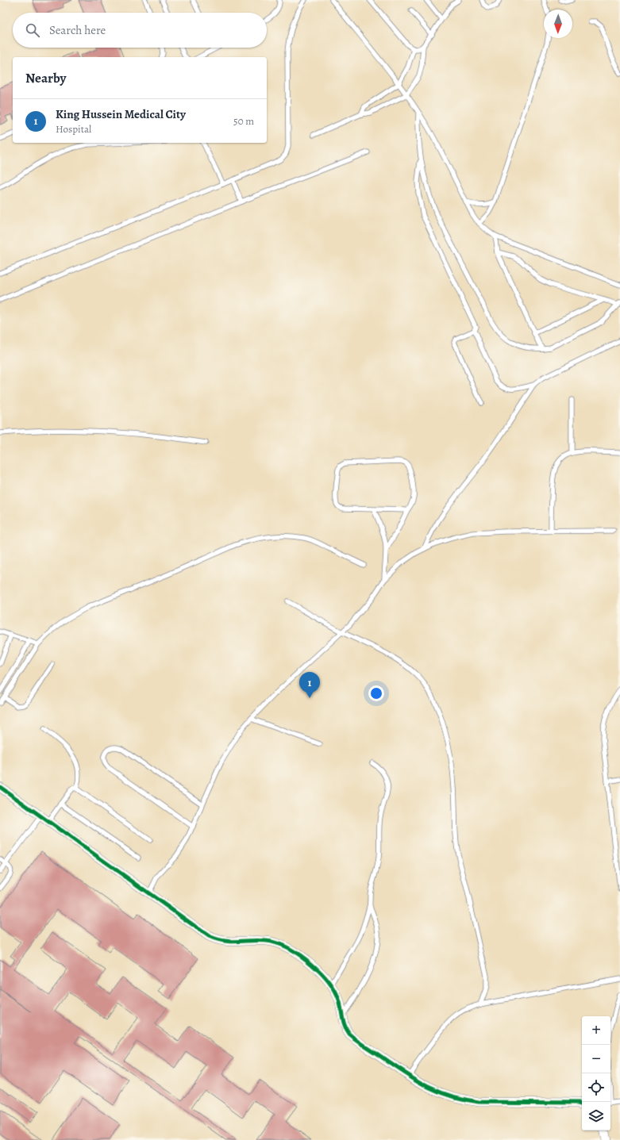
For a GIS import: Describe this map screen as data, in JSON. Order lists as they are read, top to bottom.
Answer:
{
  "north": "bottom",
  "page": {
    "search": "Search here",
    "heading": "Nearby",
    "list": [
      {
        "mark": "1",
        "name": "King Hussein Medical City",
        "note": "Hospital",
        "value": "50 m"
      }
    ],
    "pins": "1",
    "map_buttons": ["+", "−"]
  }
}
